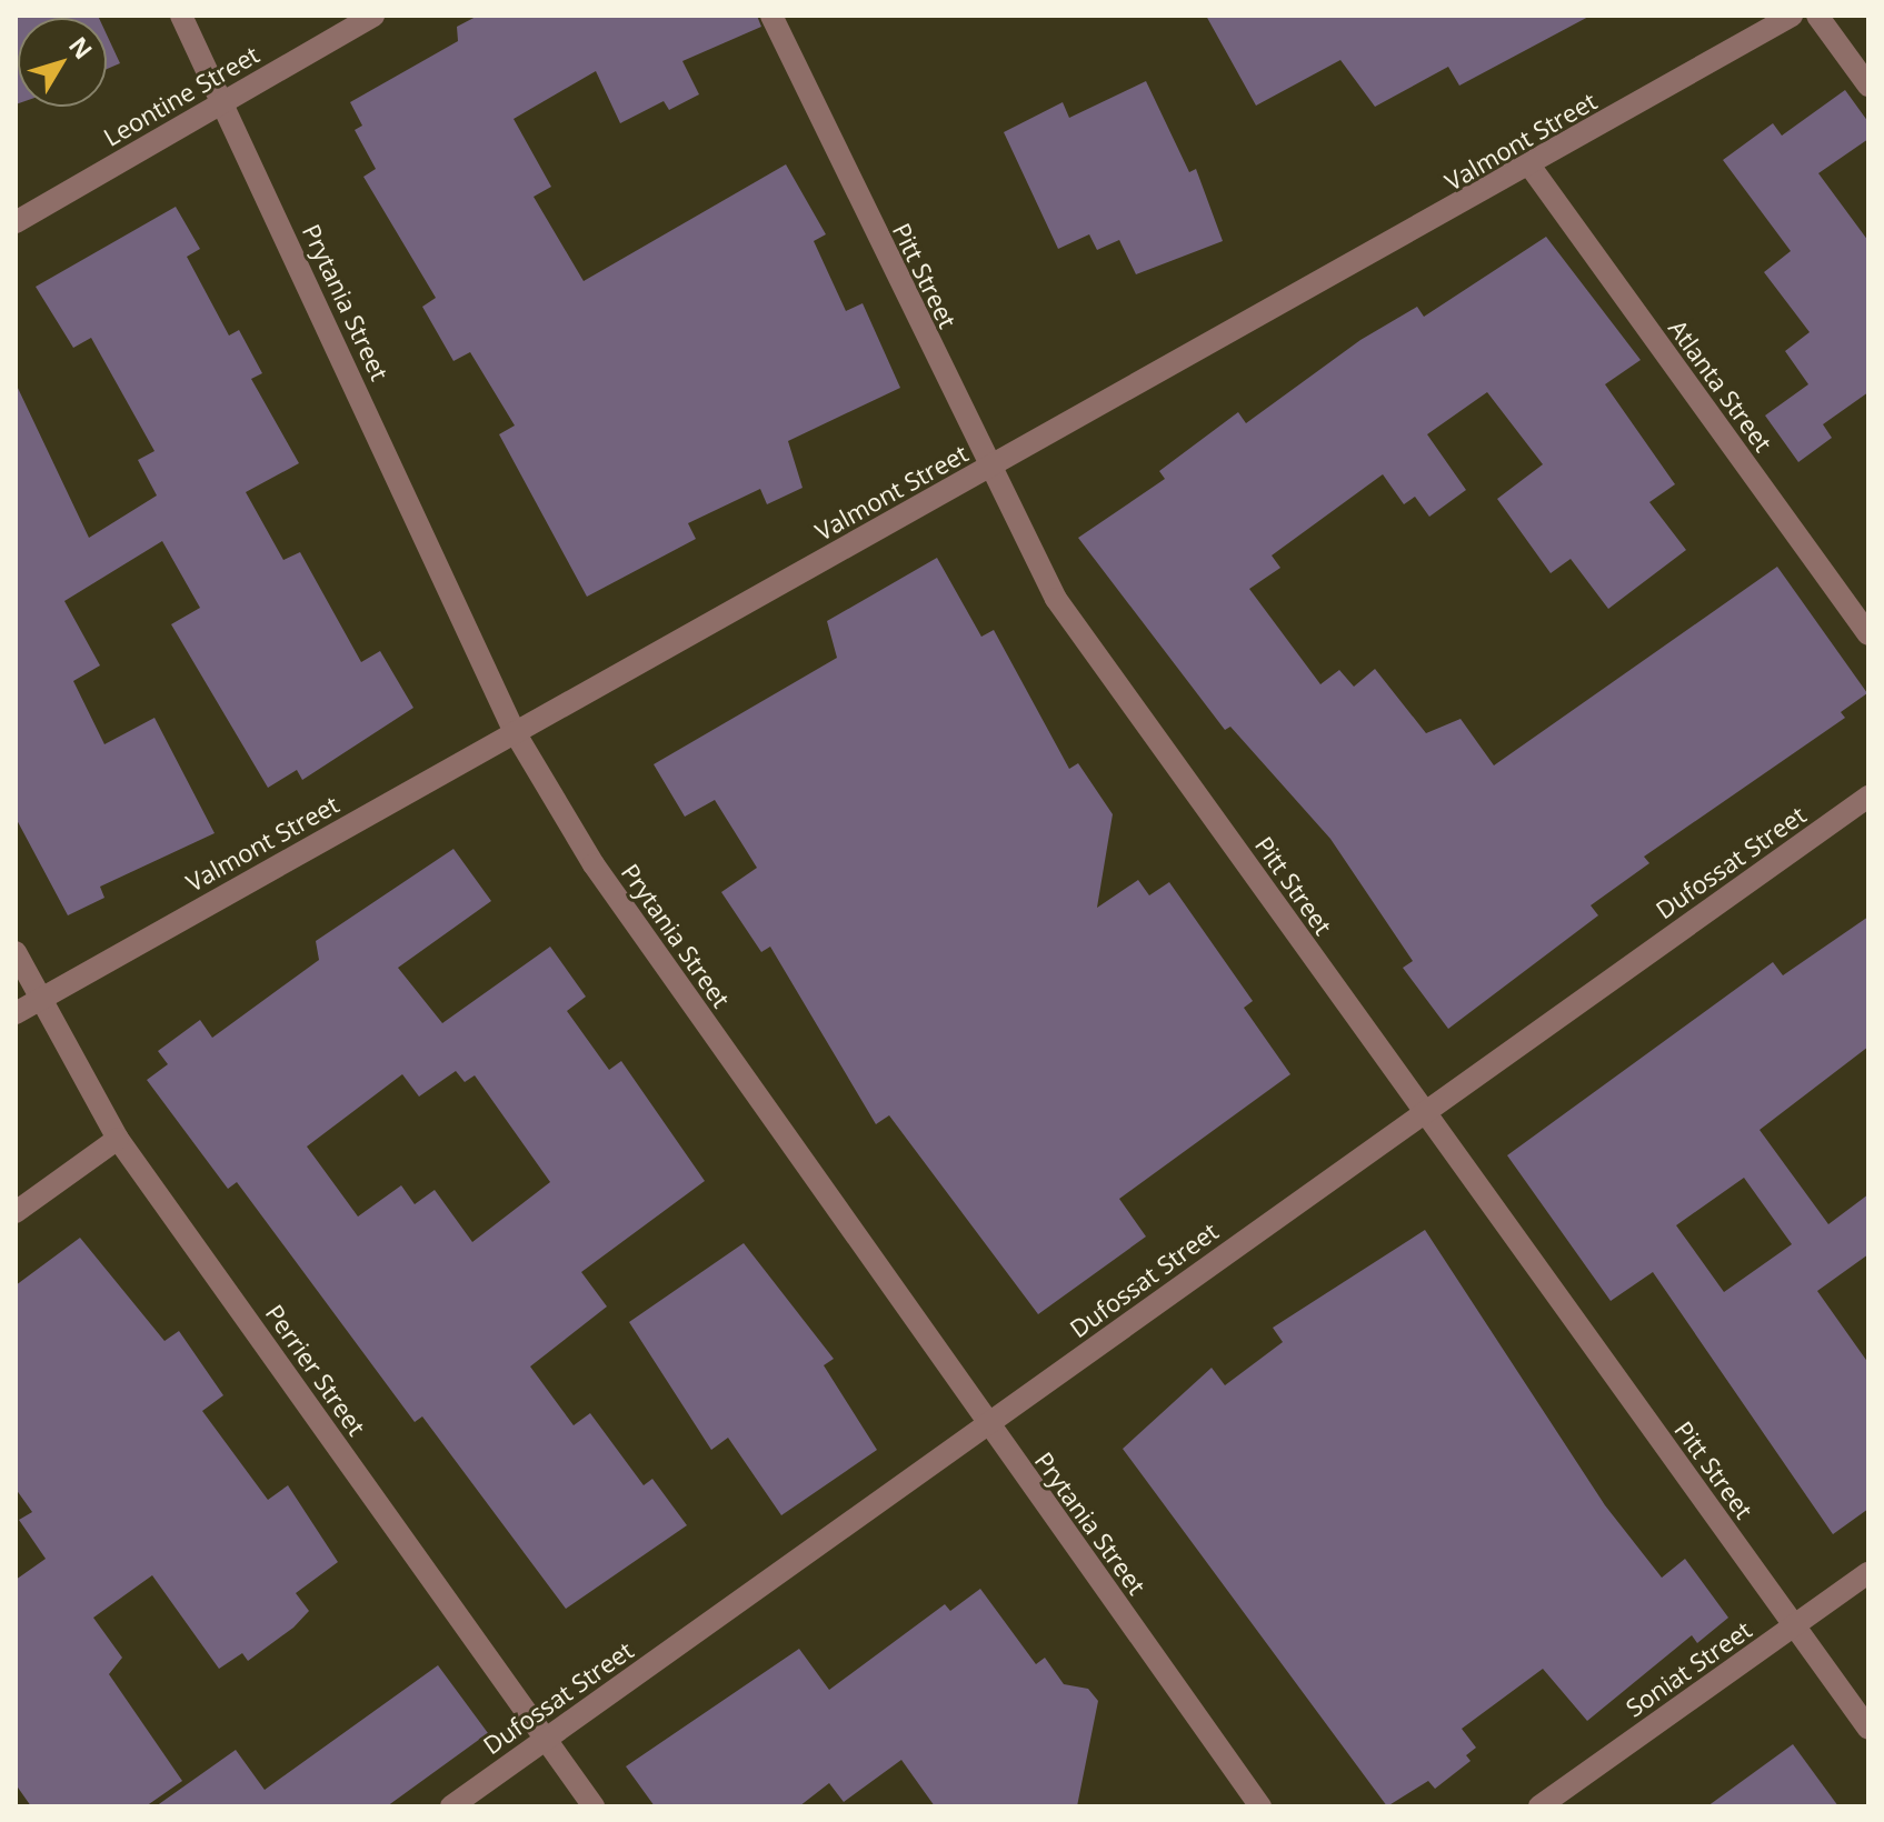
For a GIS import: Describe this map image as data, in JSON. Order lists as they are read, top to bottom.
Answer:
{
  "streets": {
    "street": [
      "Leontine Street",
      "Valmont Street",
      "Pitt Street",
      "Prytania Street",
      "Atlanta Street",
      "Dufossat Street",
      "Perrier Street",
      "Soniat Street"
    ]
  },
  "crossings": [
    ["Leontine Street", "Prytania Street"],
    ["Valmont Street", "Pitt Street"],
    ["Valmont Street", "Prytania Street"],
    ["Valmont Street", "Atlanta Street"],
    ["Valmont Street", "Perrier Street"],
    ["Pitt Street", "Dufossat Street"],
    ["Pitt Street", "Soniat Street"],
    ["Prytania Street", "Dufossat Street"],
    ["Dufossat Street", "Perrier Street"]
  ],
  "north": "top right"
}
